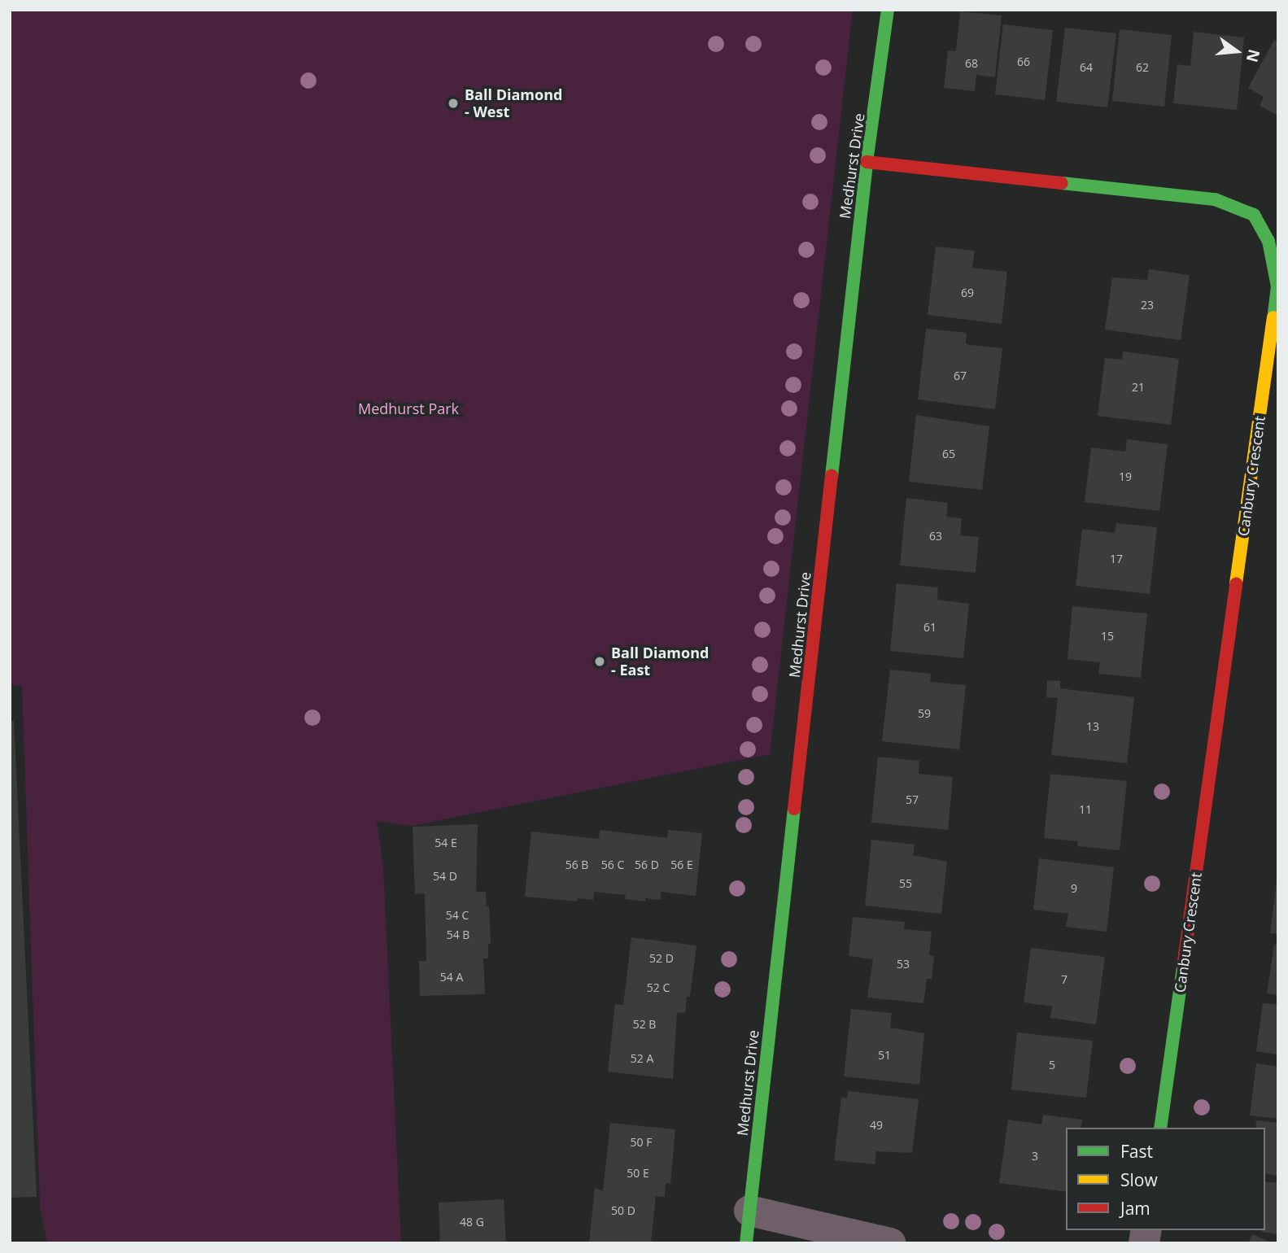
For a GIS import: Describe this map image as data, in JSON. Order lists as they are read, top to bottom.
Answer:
{
  "streets": {
    "street": ["Medhurst Drive", "Canbury Crescent"]
  },
  "crossings": [
    ["Medhurst Drive", "Canbury Crescent"]
  ],
  "parks": ["Medhurst Park"],
  "places": ["Ball Diamond - West", "Ball Diamond - East"],
  "house_numbers": [
    "66",
    "68",
    "64",
    "62",
    "69",
    "23",
    "67",
    "21",
    "65",
    "19",
    "63",
    "17",
    "61",
    "15",
    "59",
    "13",
    "57",
    "11",
    "54 E",
    "56 B",
    "56 C",
    "56 D",
    "56 E",
    "54 D",
    "55",
    "9",
    "54 C",
    "54 B",
    "52 D",
    "53",
    "54 A",
    "7",
    "52 C",
    "52 B",
    "51",
    "52 A",
    "5",
    "49",
    "50 F",
    "3",
    "50 E",
    "50 D",
    "48 G"
  ],
  "legend": ["Fast", "Slow", "Jam"],
  "north": "right"
}
